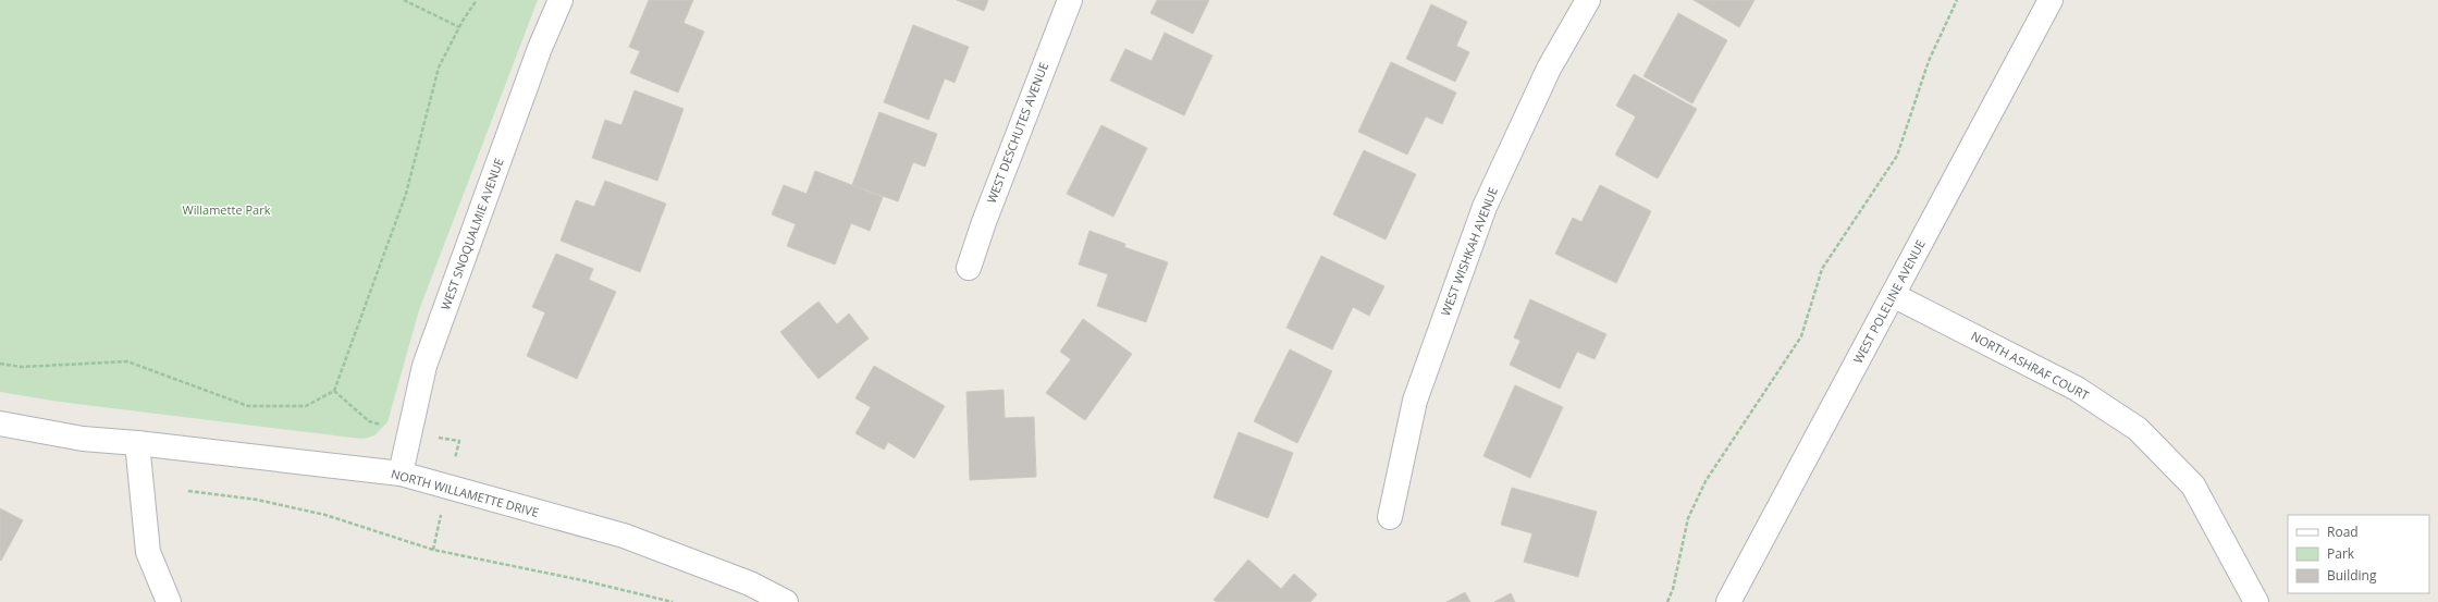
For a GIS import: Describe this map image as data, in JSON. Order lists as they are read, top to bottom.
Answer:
{
  "streets": {
    "street": [
      "WEST DESCHUTES AVENUE",
      "WEST SNOQUALMIE AVENUE",
      "WEST WISHKAH AVENUE",
      "WEST POLELINE AVENUE",
      "NORTH ASHRAF COURT",
      "NORTH WILLAMETTE DRIVE"
    ]
  },
  "crossings": [
    ["WEST SNOQUALMIE AVENUE", "NORTH WILLAMETTE DRIVE"],
    ["WEST POLELINE AVENUE", "NORTH ASHRAF COURT"]
  ],
  "parks": ["Willamette Park"],
  "legend": ["Road", "Park", "Building"]
}
